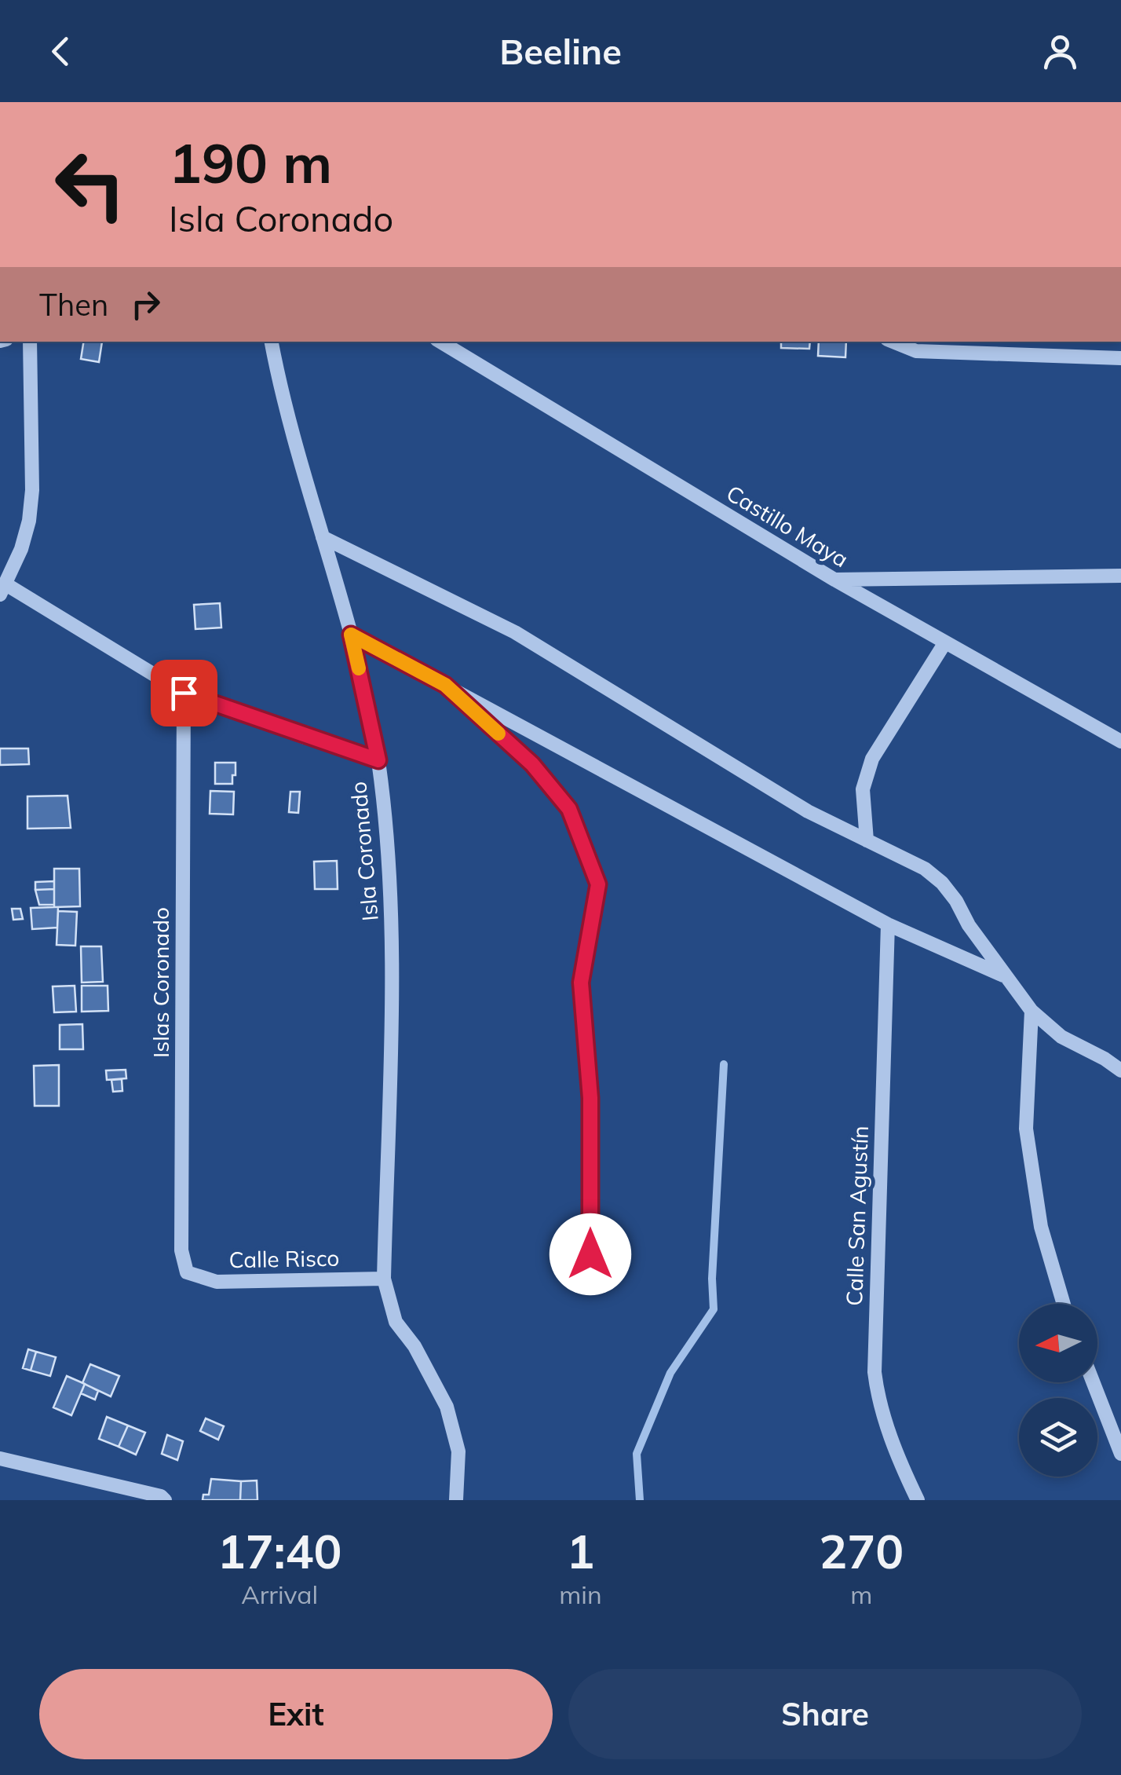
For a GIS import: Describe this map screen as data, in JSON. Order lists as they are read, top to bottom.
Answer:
{
  "streets": {
    "street": [
      "Castillo Maya",
      "Isla Coronado",
      "Islas Coronado",
      "Calle San Agustín",
      "Calle Risco"
    ]
  },
  "crossings": [
    ["Isla Coronado", "Calle Risco"],
    ["Islas Coronado", "Calle Risco"]
  ],
  "north": "left",
  "page": {
    "header": "Beeline",
    "turn": ["190 m", "Isla Coronado"],
    "then": "Then",
    "eta": [
      "17:40",
      "Arrival",
      "1",
      "min",
      "270",
      "m"
    ],
    "buttons": ["Exit", "Share"]
  }
}
